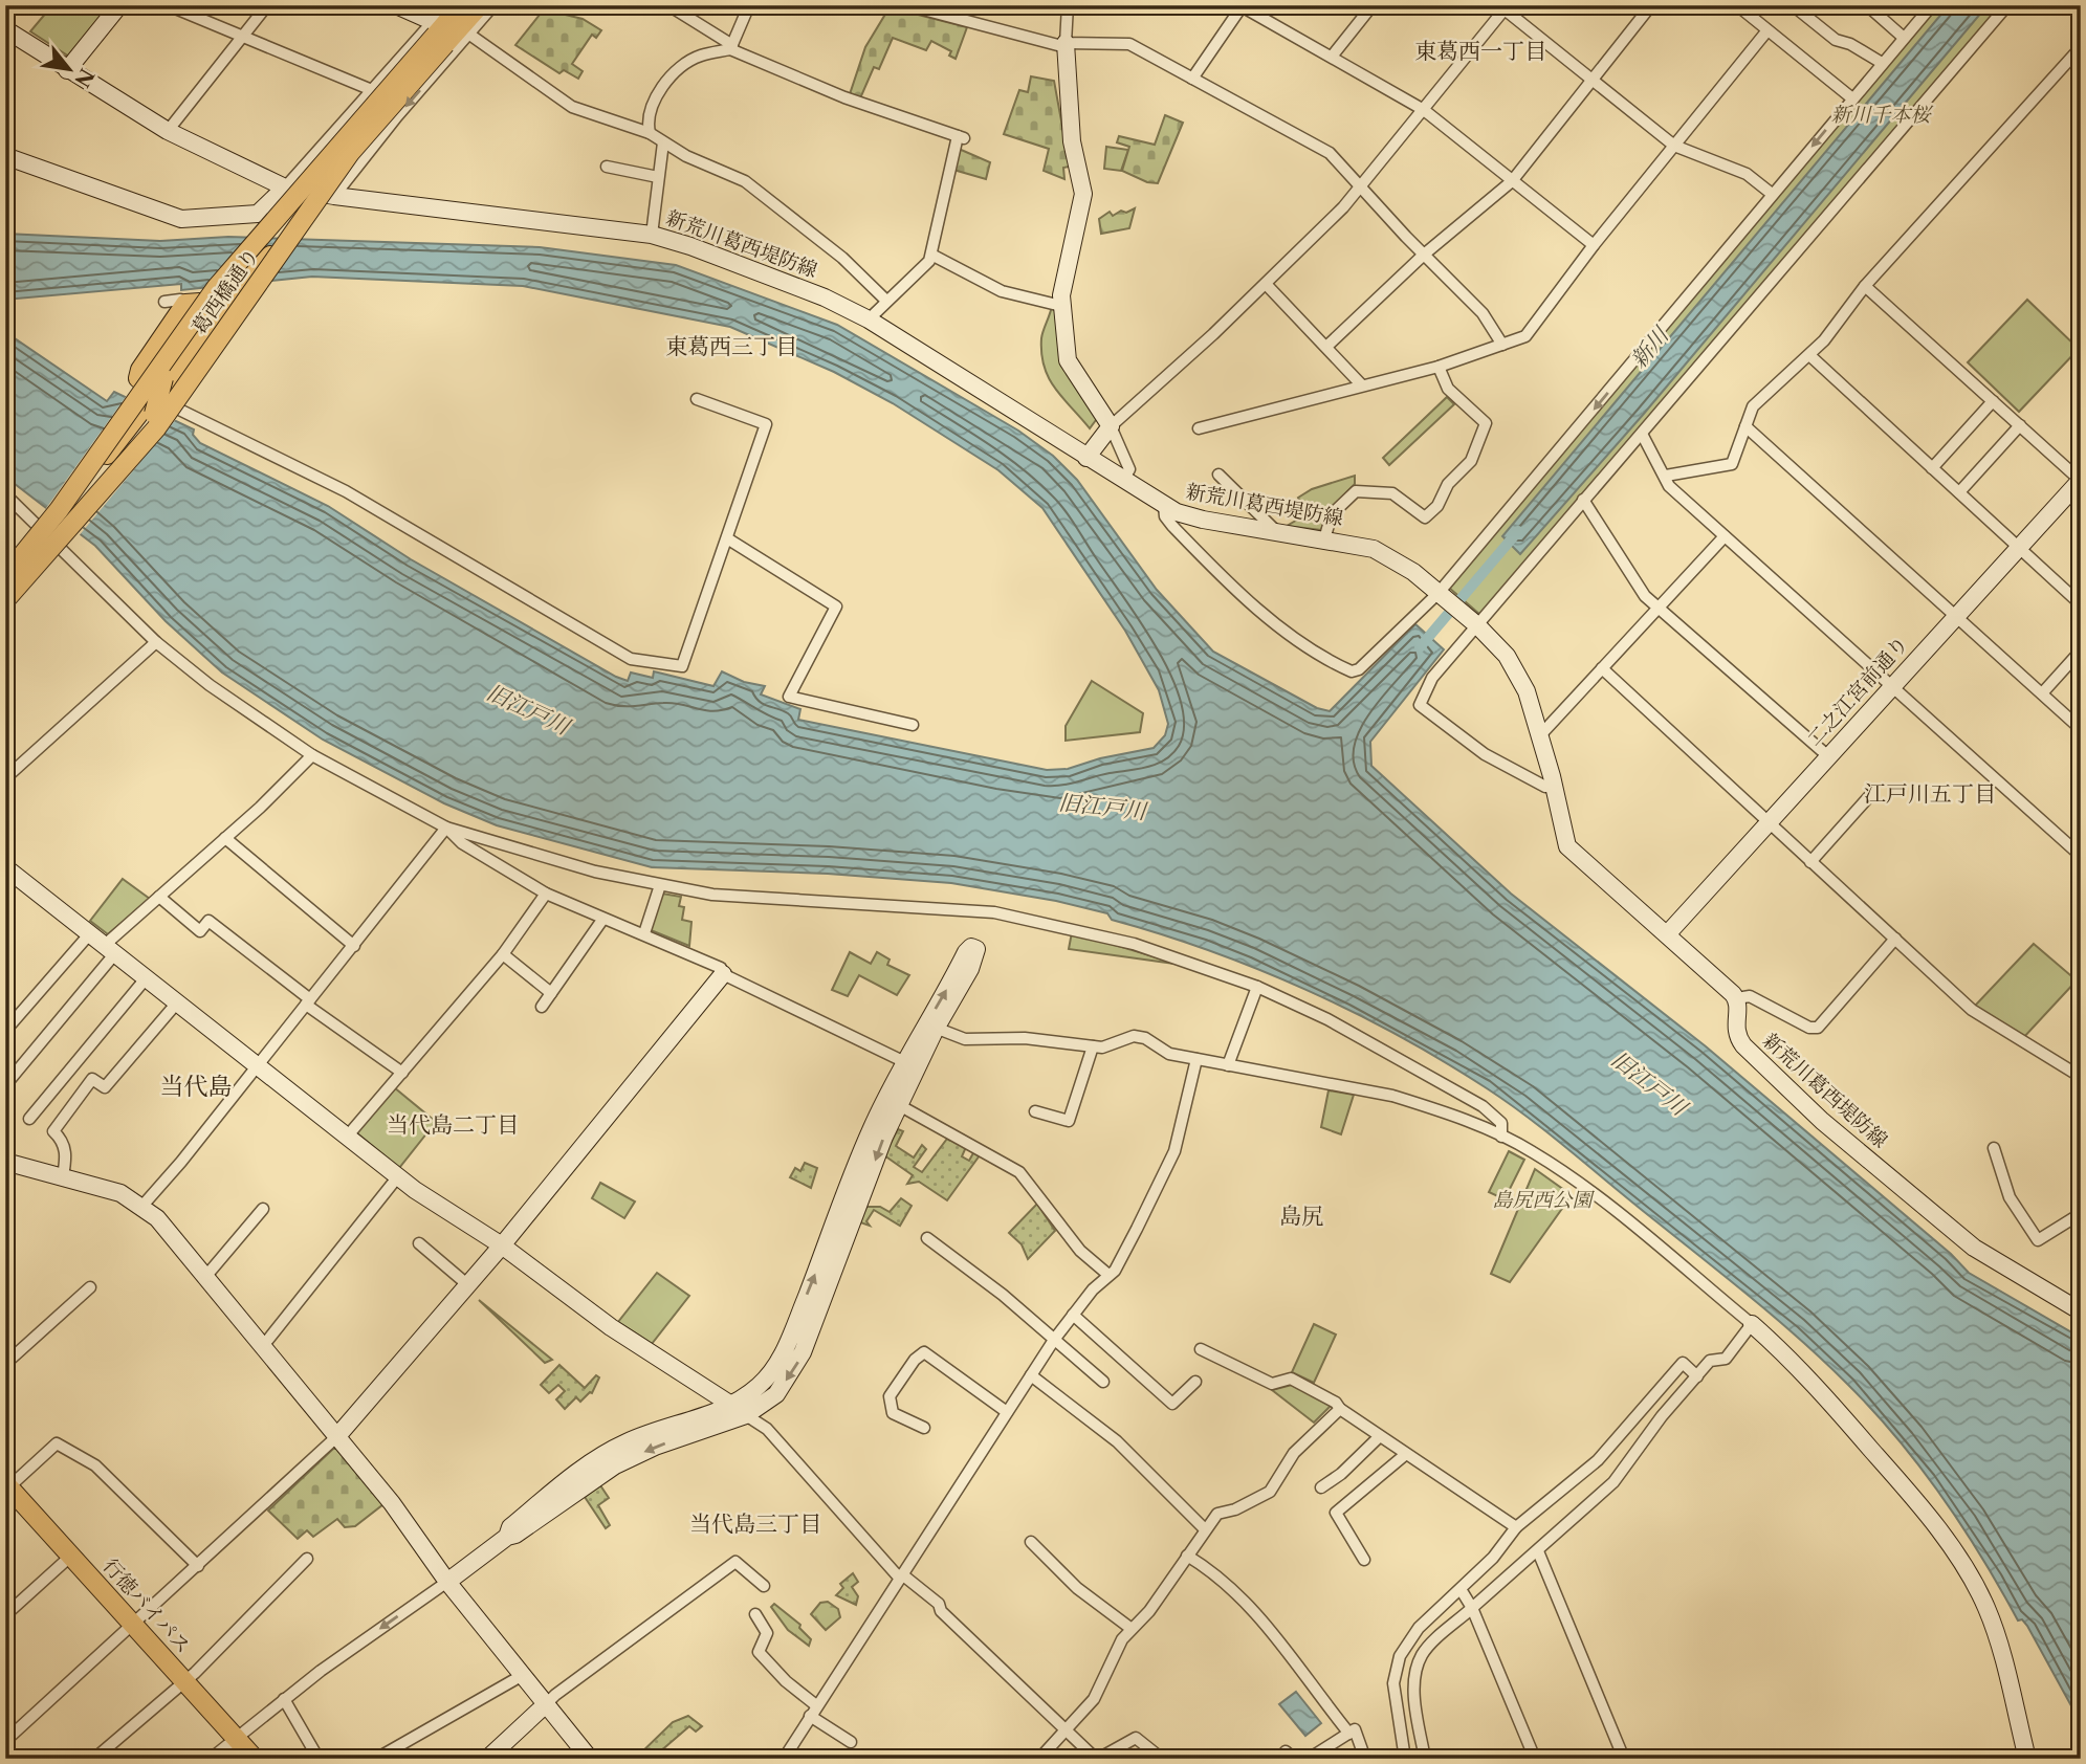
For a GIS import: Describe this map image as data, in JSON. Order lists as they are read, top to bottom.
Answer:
{
  "streets": {
    "main road": ["葛西橋通り", "行徳バイパス"],
    "street": ["新荒川葛西堤防線", "二之江宮前通り"]
  },
  "crossings": [
    ["新荒川葛西堤防線", "二之江宮前通り"]
  ],
  "districts": [
    "東葛西一丁目",
    "東葛西三丁目",
    "江戸川五丁目",
    "当代島",
    "当代島二丁目",
    "島尻",
    "当代島三丁目"
  ],
  "water": ["新川", "旧江戸川"],
  "parks": ["新川千本桜", "島尻西公園"],
  "north": "bottom right"
}
